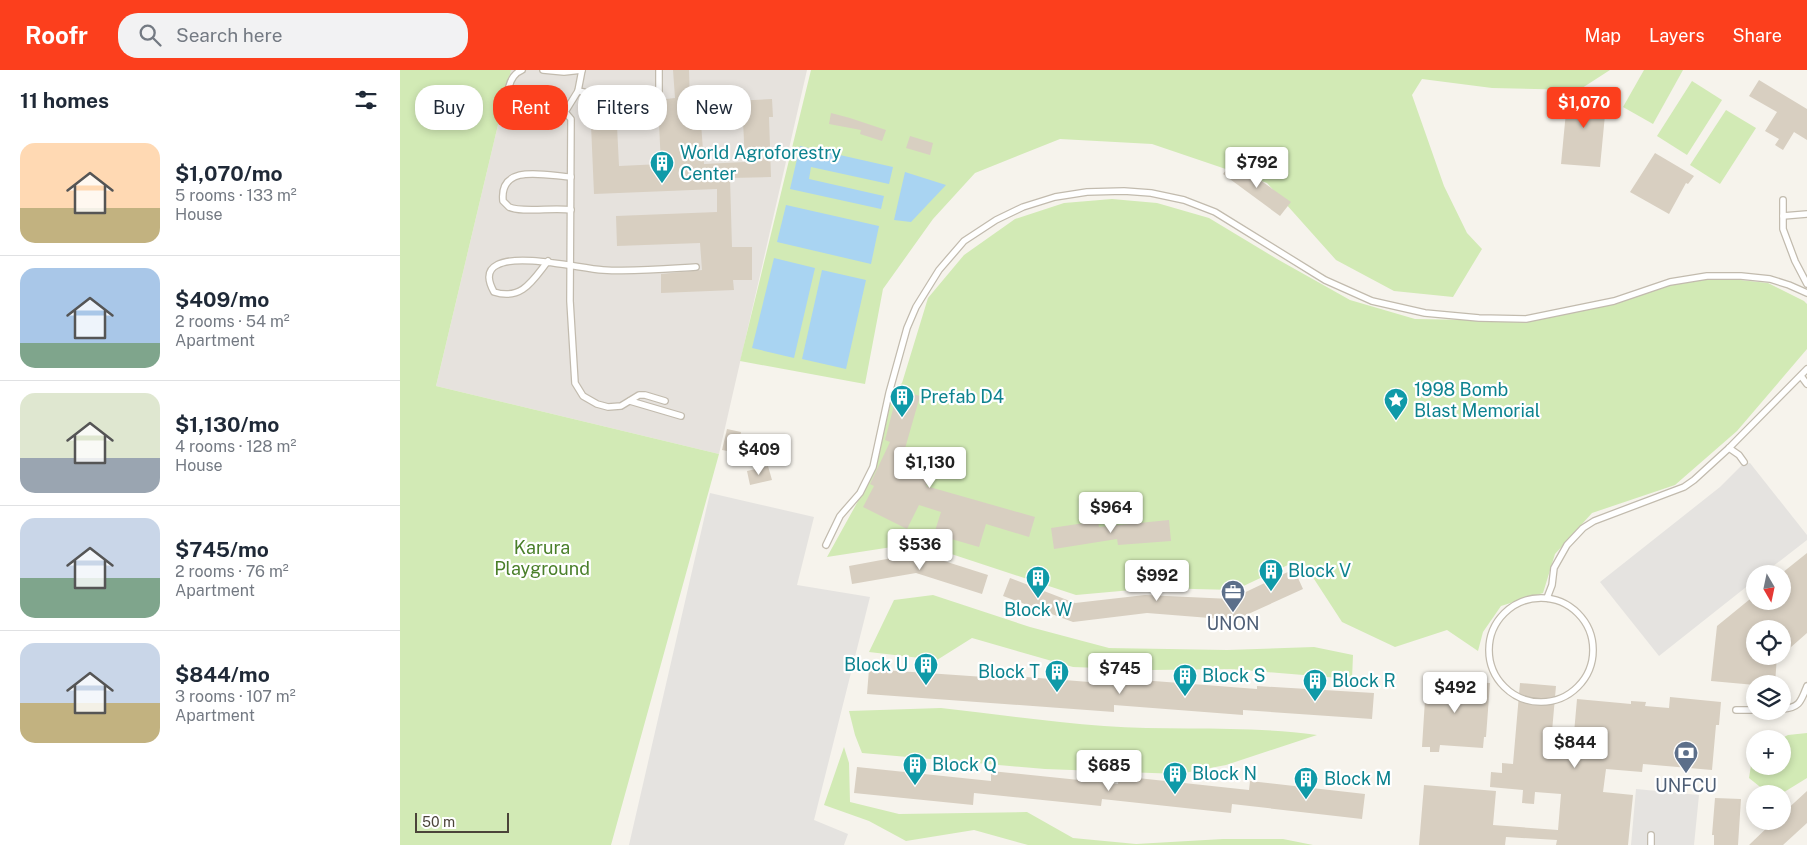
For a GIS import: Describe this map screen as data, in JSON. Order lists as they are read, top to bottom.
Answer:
{
  "parks": ["Karura Playground"],
  "places": {
    "building": [
      "World Agroforestry Center",
      "Prefab D4",
      "Block V",
      "Block W",
      "Block U",
      "Block T",
      "Block S",
      "Block R",
      "Block Q",
      "Block N",
      "Block M"
    ],
    "place": ["1998 Bomb Blast Memorial"],
    "office": ["UNON"],
    "bank": ["UNFCU"]
  },
  "scale_bar": "50 m",
  "north": "bottom",
  "page": {
    "header": "Roofr",
    "search": "Search here",
    "nav": ["Map", "Layers", "Share"],
    "heading": "11 homes",
    "chip": [
      "Buy",
      "Rent",
      "Filters",
      "New"
    ],
    "price": [
      "$1,070",
      "$792",
      "$409",
      "$1,130",
      "$964",
      "$536",
      "$992",
      "$745",
      "$492",
      "$844",
      "$685"
    ],
    "list": [
      {
        "name": "$1,070/mo",
        "note": "5 rooms · 133 m² · House"
      },
      {
        "name": "$409/mo",
        "note": "2 rooms · 54 m² · Apartment"
      },
      {
        "name": "$1,130/mo",
        "note": "4 rooms · 128 m² · House"
      },
      {
        "name": "$745/mo",
        "note": "2 rooms · 76 m² · Apartment"
      },
      {
        "name": "$844/mo",
        "note": "3 rooms · 107 m² · Apartment"
      }
    ],
    "map_buttons": ["+", "−"],
    "scale": "50 m"
  }
}
